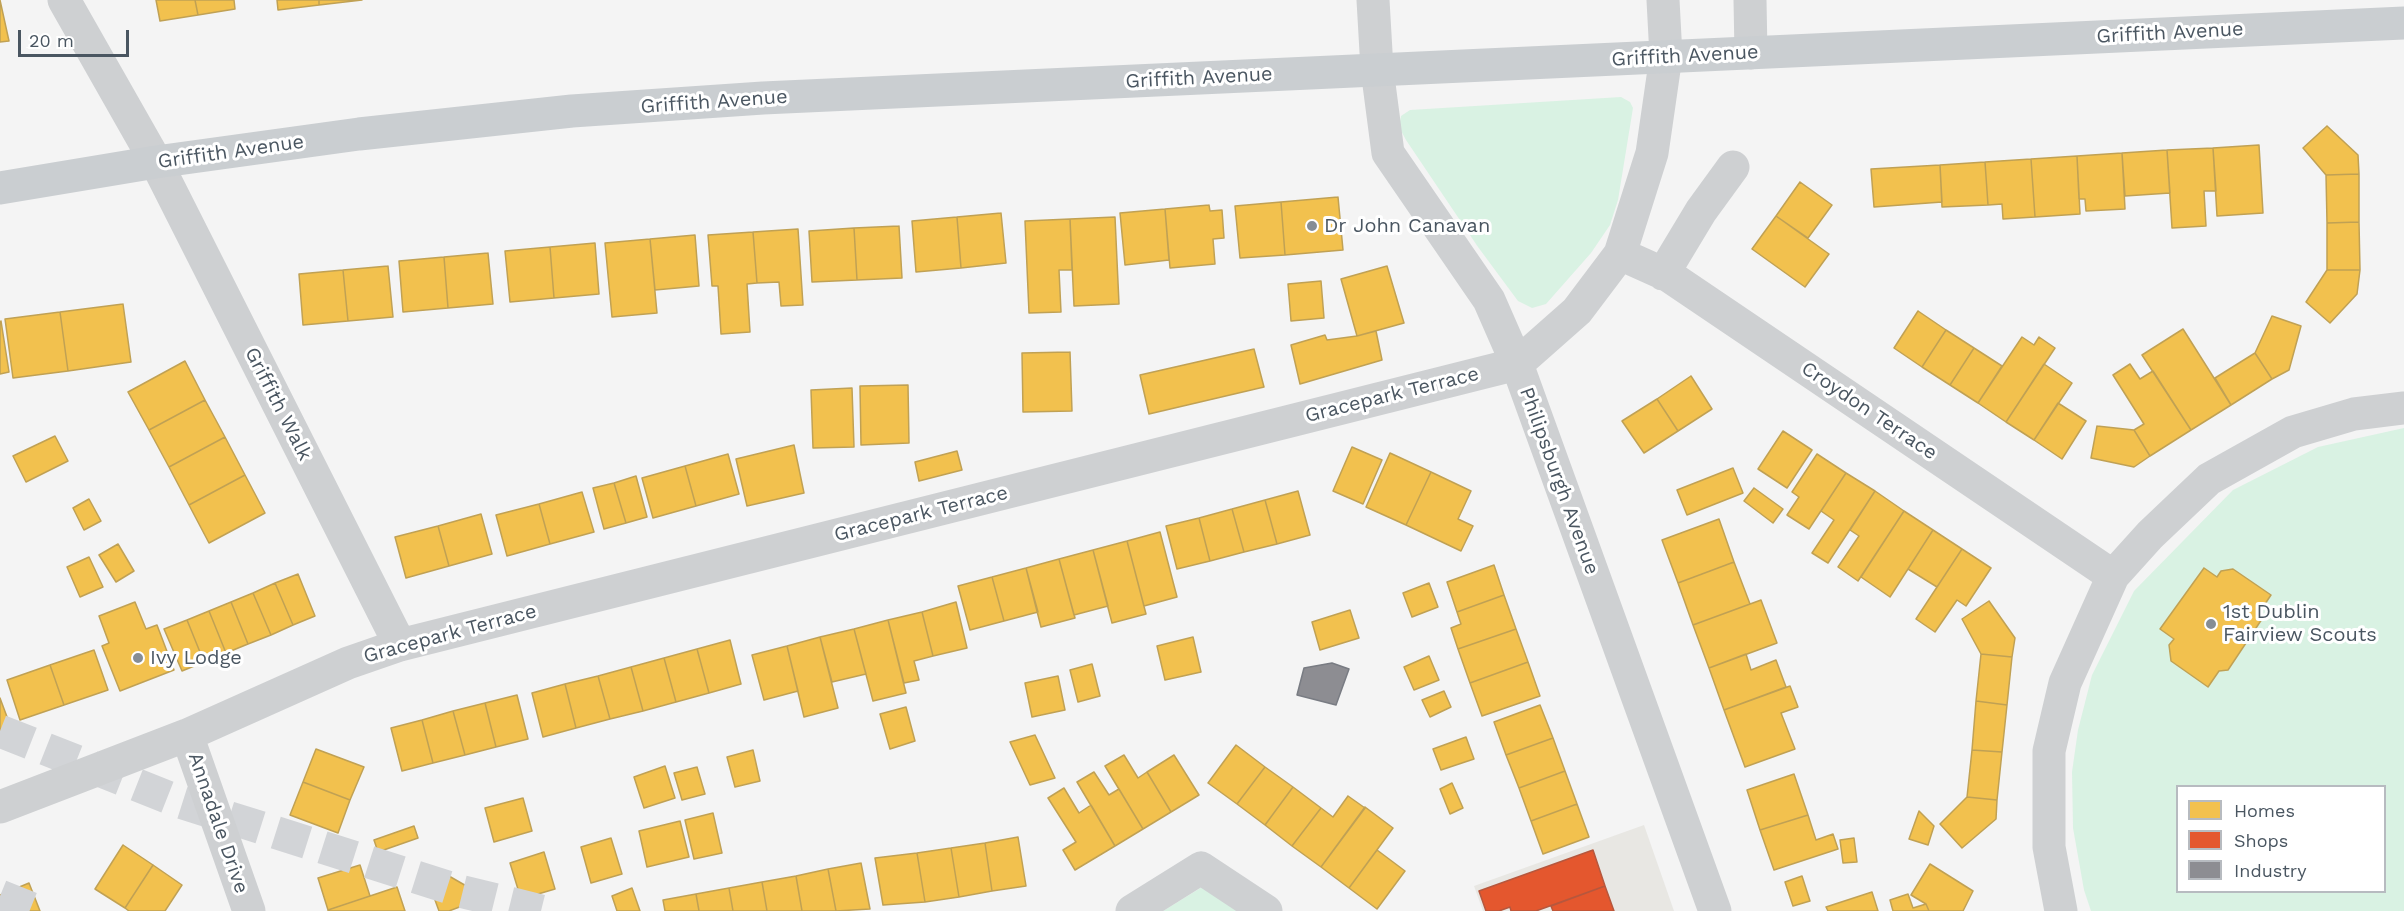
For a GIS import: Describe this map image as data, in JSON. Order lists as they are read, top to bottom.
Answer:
{
  "streets": {
    "main road": ["Griffith Avenue"],
    "street": [
      "Gracepark Terrace",
      "Griffith Walk",
      "Croydon Terrace",
      "Philipsburgh Avenue",
      "Annadale Drive"
    ]
  },
  "crossings": [
    ["Griffith Avenue", "Gracepark Terrace"],
    ["Griffith Avenue", "Griffith Walk"],
    ["Griffith Avenue", "Philipsburgh Avenue"],
    ["Gracepark Terrace", "Griffith Walk"],
    ["Gracepark Terrace", "Croydon Terrace"],
    ["Gracepark Terrace", "Philipsburgh Avenue"],
    ["Gracepark Terrace", "Annadale Drive"]
  ],
  "places": ["Dr John Canavan", "1st Dublin Fairview Scouts", "Ivy Lodge"],
  "legend": ["Homes", "Shops", "Industry"],
  "scale_bar": "20 m"
}
